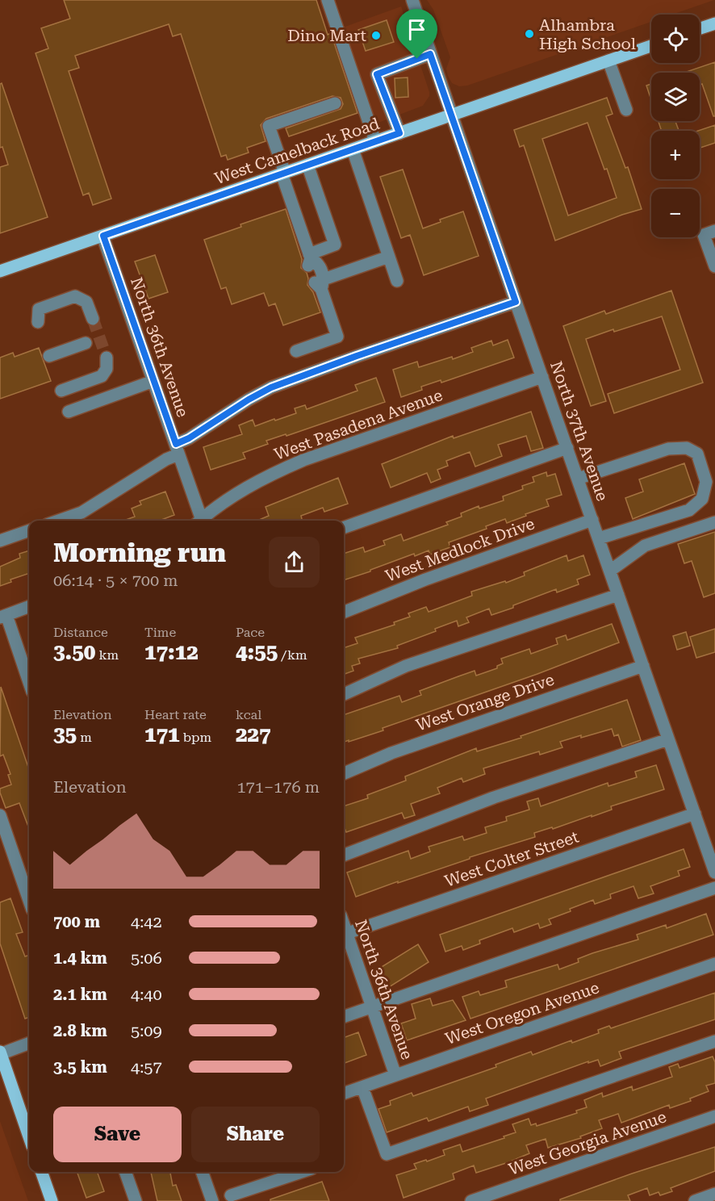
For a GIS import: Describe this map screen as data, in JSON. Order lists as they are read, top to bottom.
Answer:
{
  "streets": {
    "main road": ["West Camelback Road"],
    "street": [
      "North 36th Avenue",
      "West Pasadena Avenue",
      "North 37th Avenue",
      "West Medlock Drive",
      "West Orange Drive",
      "West Colter Street",
      "West Oregon Avenue",
      "West Georgia Avenue"
    ]
  },
  "crossings": [
    ["West Camelback Road", "North 36th Avenue"],
    ["West Camelback Road", "North 37th Avenue"],
    ["North 36th Avenue", "West Oregon Avenue"],
    ["West Pasadena Avenue", "North 37th Avenue"],
    ["North 37th Avenue", "West Medlock Drive"],
    ["North 37th Avenue", "West Orange Drive"],
    ["North 37th Avenue", "West Colter Street"]
  ],
  "places": ["Alhambra High School", "Dino Mart"],
  "page": {
    "map_buttons": ["+", "−"],
    "heading": ["Morning run", "06:14 · 5 × 700 m"],
    "stats": [
      ["Distance", "3.50 km"],
      ["Time", "17:12"],
      ["Pace", "4:55 /km"],
      ["Elevation", "35 m"],
      ["Heart rate", "171 bpm"],
      ["kcal", "227"]
    ],
    "chart": ["Elevation", "171–176 m"],
    "list": [
      {
        "name": "700 m",
        "note": "4:42"
      },
      {
        "name": "1.4 km",
        "note": "5:06"
      },
      {
        "name": "2.1 km",
        "note": "4:40"
      },
      {
        "name": "2.8 km",
        "note": "5:09"
      },
      {
        "name": "3.5 km",
        "note": "4:57"
      }
    ],
    "buttons": ["Save", "Share"]
  }
}
